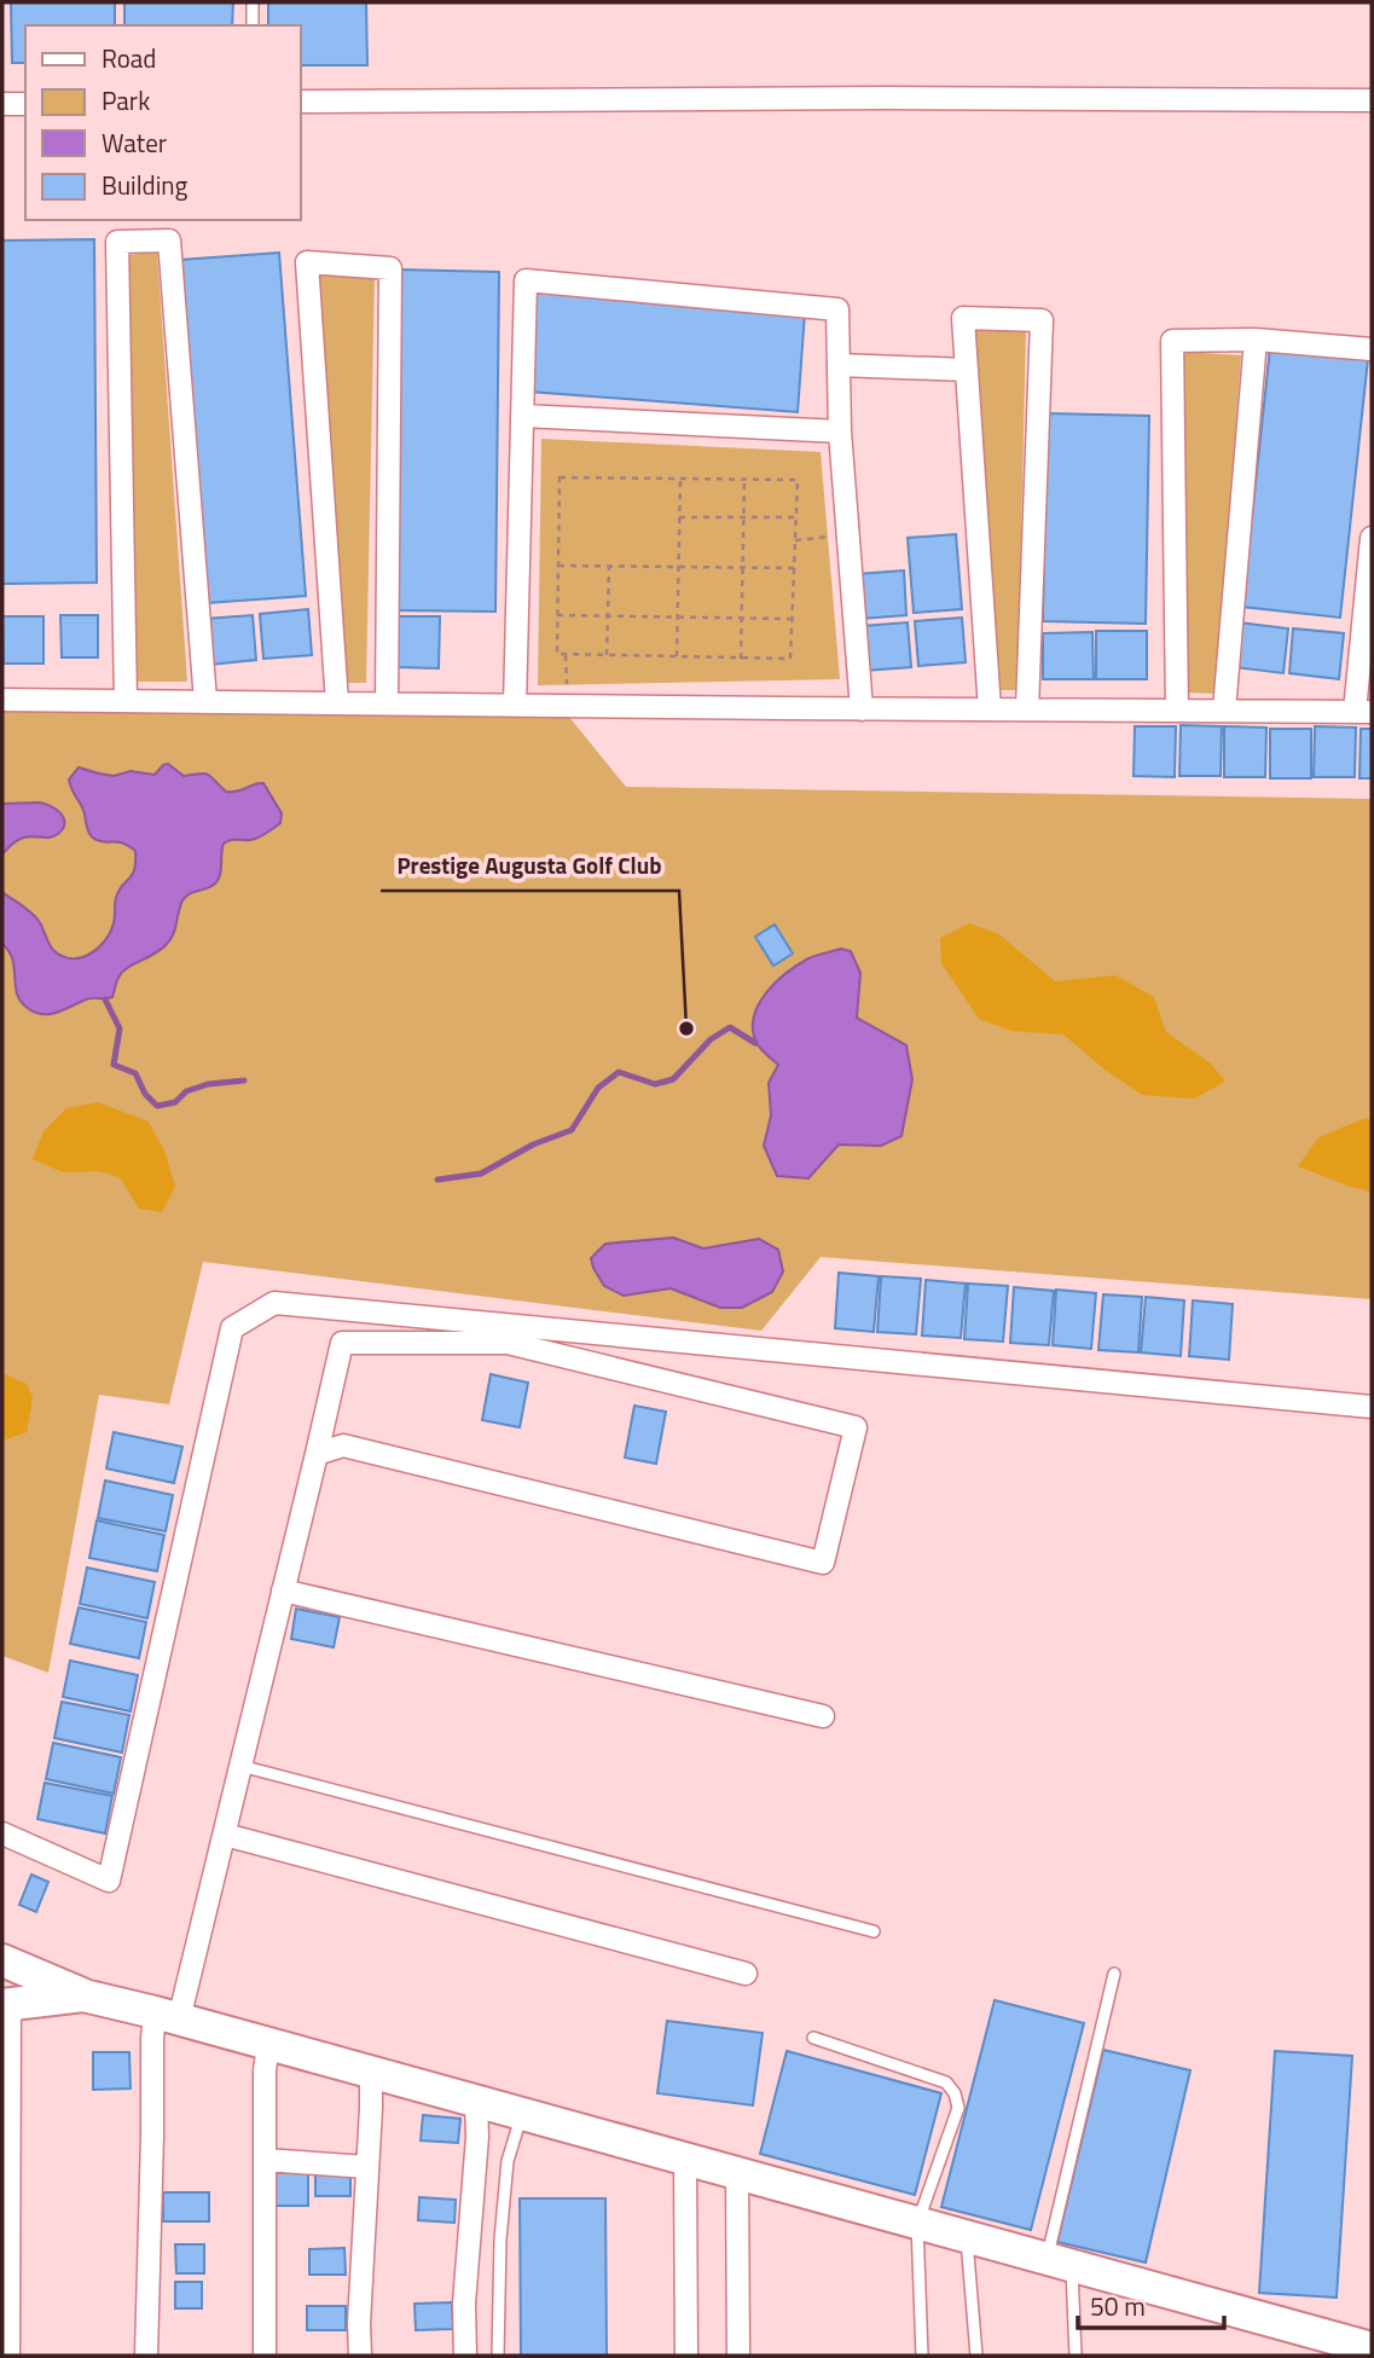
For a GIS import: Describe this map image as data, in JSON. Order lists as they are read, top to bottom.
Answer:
{
  "places": ["Prestige Augusta Golf Club"],
  "legend": [
    "Road",
    "Park",
    "Water",
    "Building"
  ],
  "scale_bar": "50 m"
}
